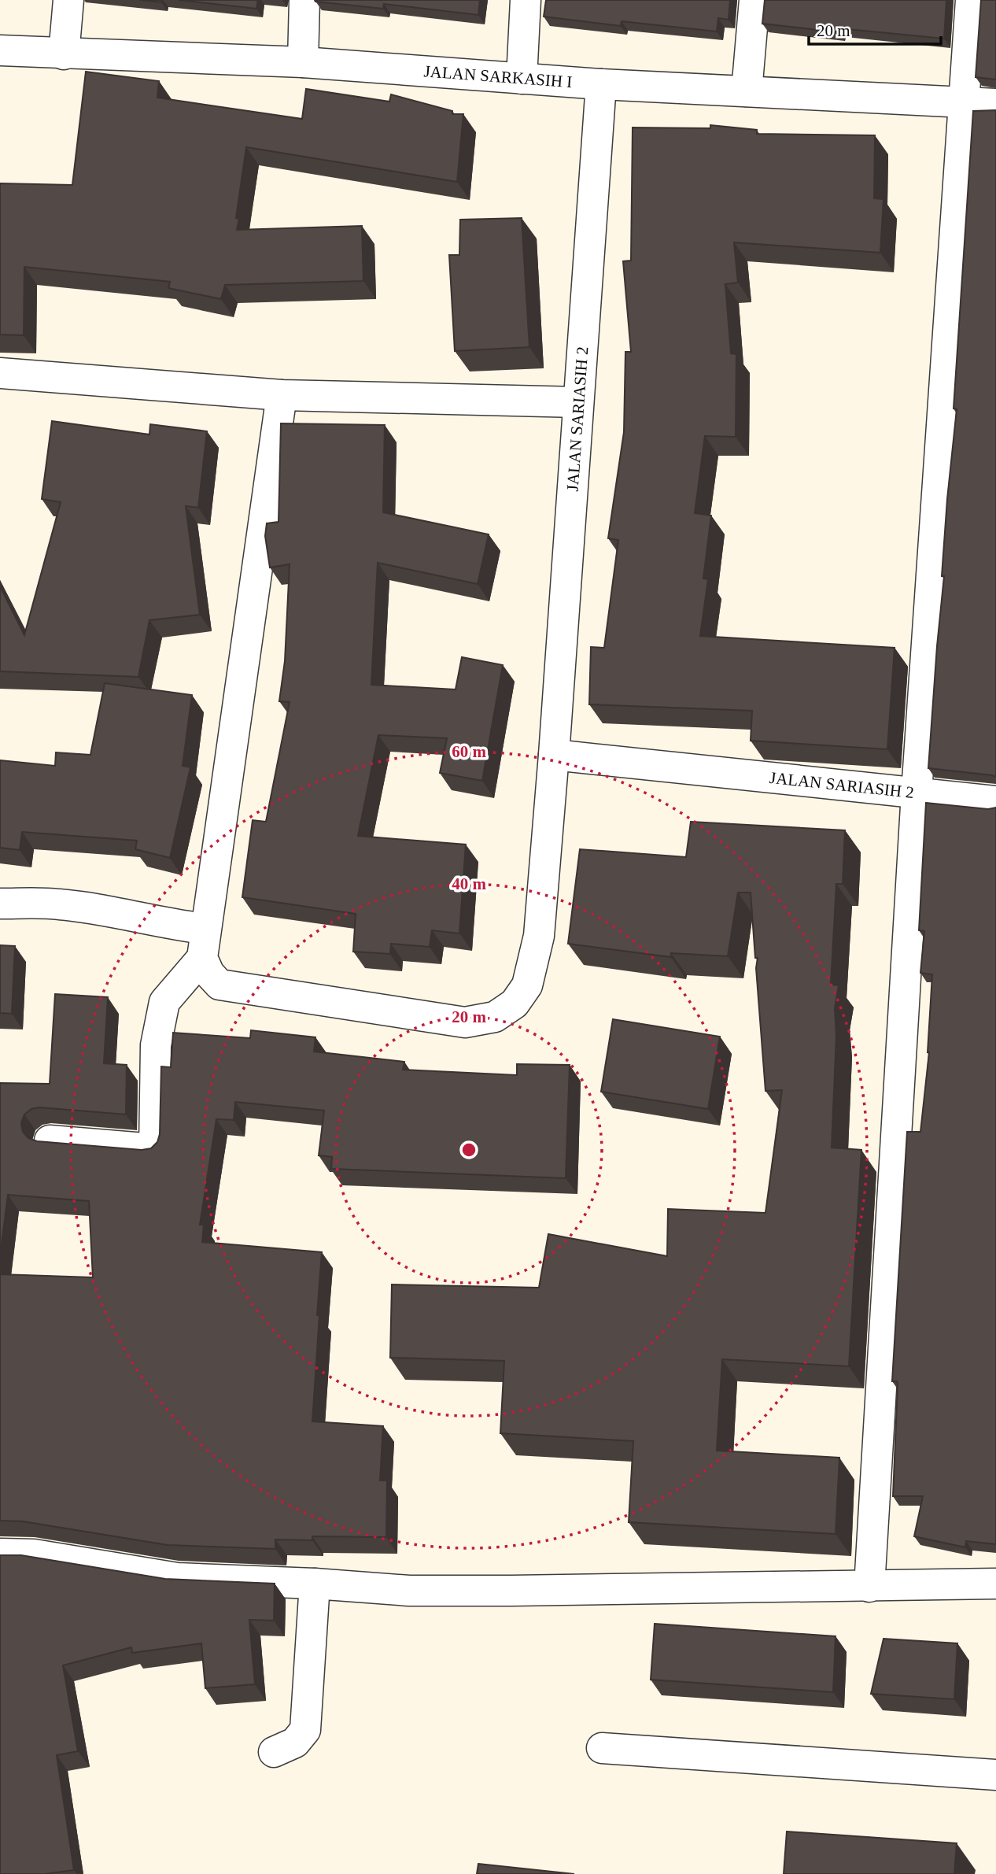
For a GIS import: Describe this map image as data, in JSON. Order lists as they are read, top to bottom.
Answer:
{
  "streets": {
    "street": ["JALAN SARKASIH I", "JALAN SARIASIH 2"]
  },
  "crossings": [
    ["JALAN SARKASIH I", "JALAN SARIASIH 2"]
  ],
  "scale_bar": "20 m",
  "rings": ["60 m", "40 m", "20 m"]
}
